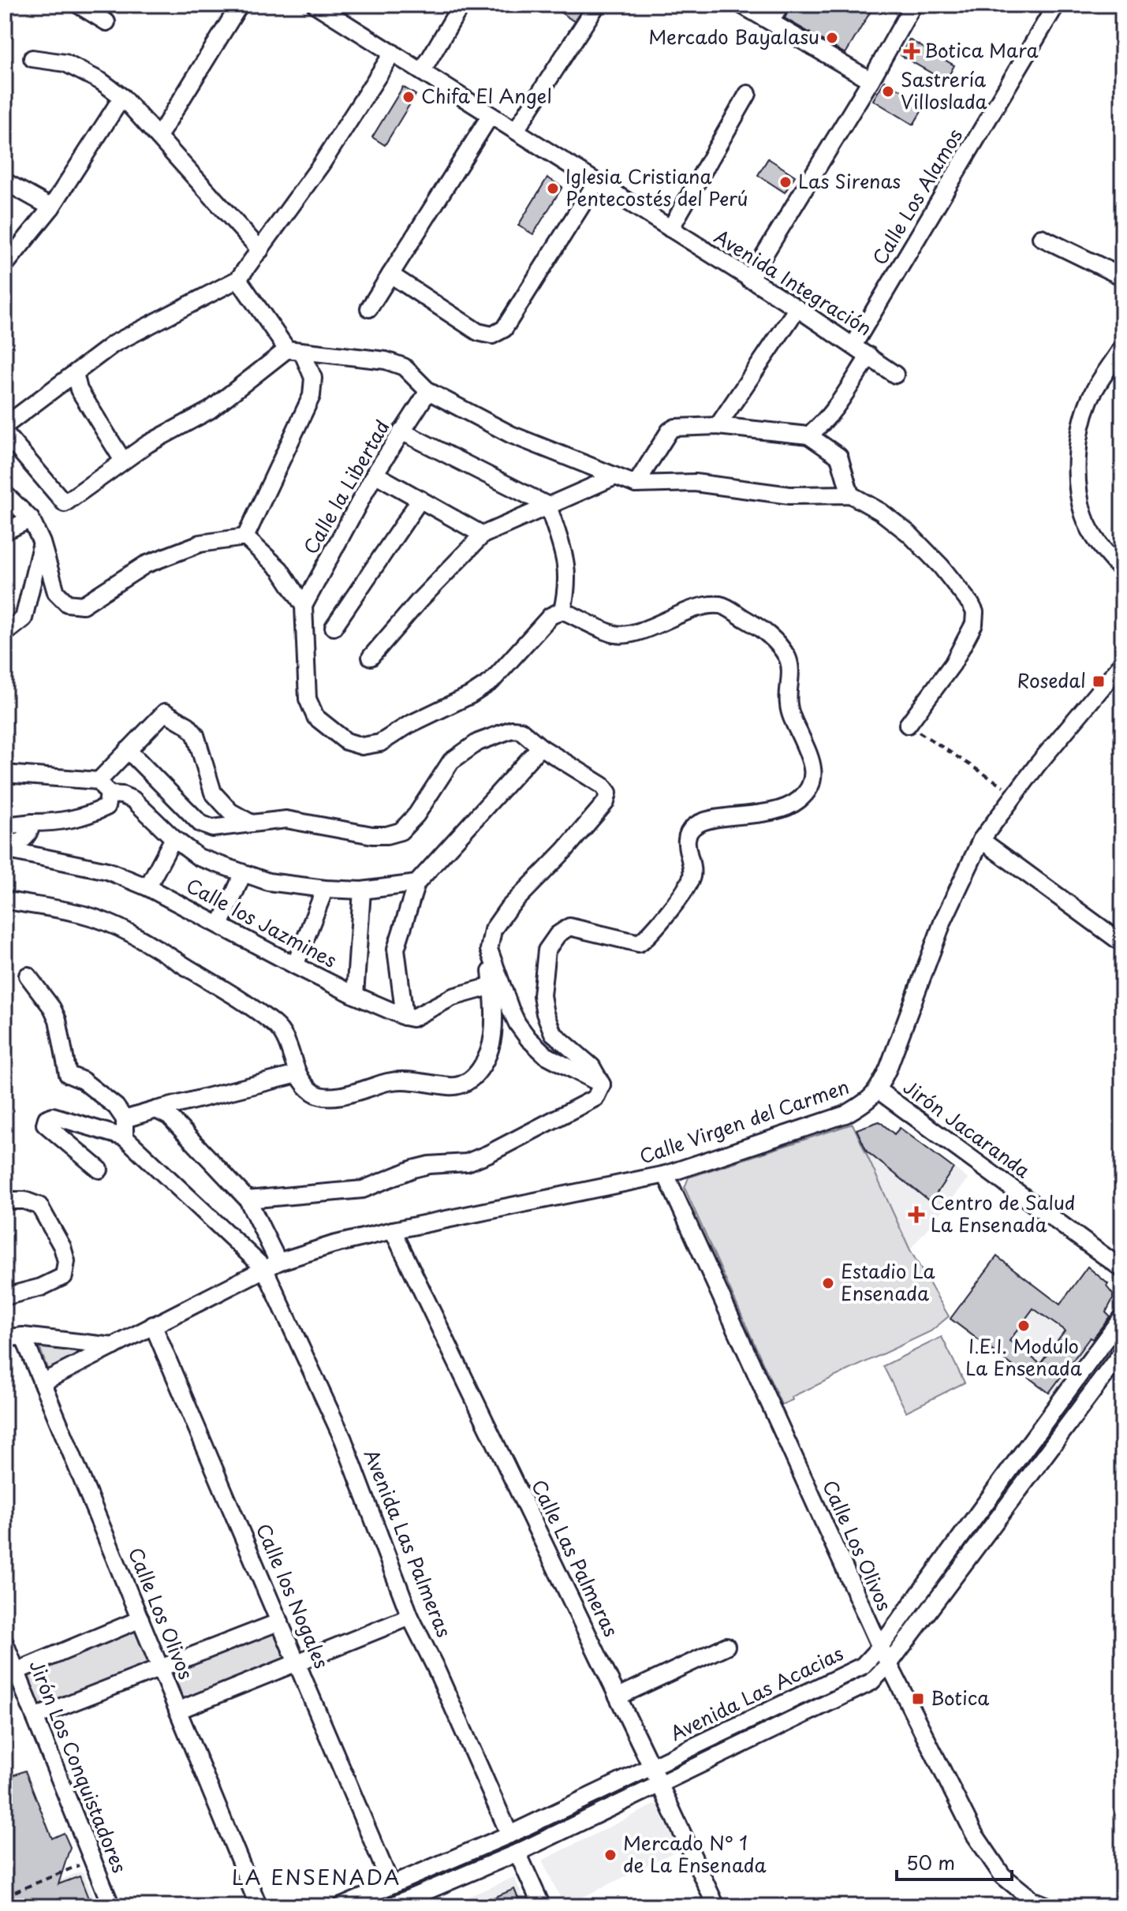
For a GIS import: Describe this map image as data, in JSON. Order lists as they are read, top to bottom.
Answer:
{
  "streets": {
    "street": [
      "Calle Los Alamos",
      "Avenida Integración",
      "Calle la Libertad",
      "Calle los Jazmines",
      "Calle Virgen del Carmen",
      "Jirón Jacaranda",
      "Avenida Las Palmeras",
      "Calle Los Olivos",
      "Calle Las Palmeras",
      "Calle los Nogales",
      "Avenida Las Acacias",
      "Jirón Los Conquistadores"
    ]
  },
  "crossings": [
    ["Calle Los Alamos", "Avenida Integración"],
    ["Calle Virgen del Carmen", "Jirón Jacaranda"],
    ["Calle Virgen del Carmen", "Avenida Las Palmeras"],
    ["Calle Virgen del Carmen", "Calle Los Olivos"],
    ["Calle Virgen del Carmen", "Calle Las Palmeras"],
    ["Calle Virgen del Carmen", "Calle los Nogales"],
    ["Avenida Las Palmeras", "Avenida Las Acacias"],
    ["Calle Los Olivos", "Avenida Las Acacias"],
    ["Calle Las Palmeras", "Avenida Las Acacias"],
    ["Calle los Nogales", "Avenida Las Acacias"]
  ],
  "districts": ["LA ENSENADA"],
  "places": {
    "other": [
      "Mercado Bayalasu",
      "Sastrería Villoslada",
      "Chifa El Angel",
      "Las Sirenas",
      "Iglesia Cristiana Pentecostés del Perú",
      "Estadio La Ensenada",
      "I.E.I. Modulo La Ensenada",
      "Mercado N° 1 de La Ensenada"
    ],
    "health": ["Botica Mara", "Centro de Salud La Ensenada"],
    "transit": ["Rosedal", "Botica"]
  },
  "scale_bar": "50 m"
}
